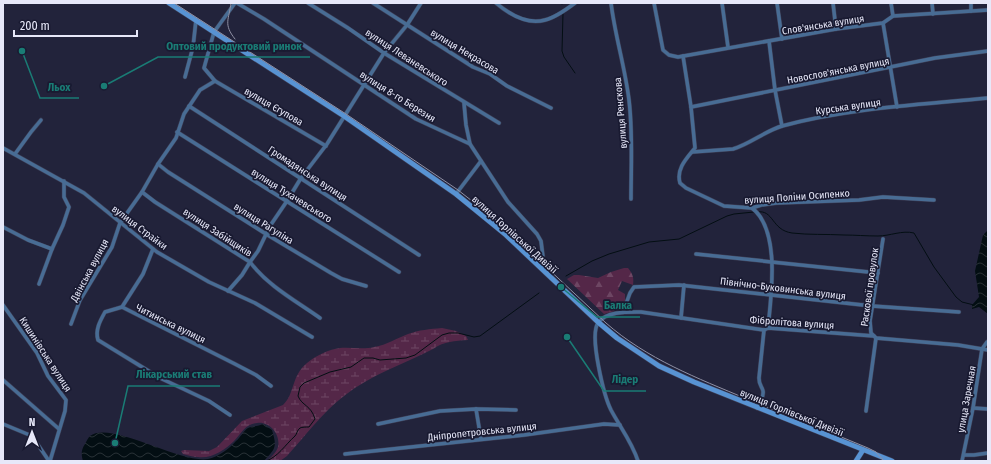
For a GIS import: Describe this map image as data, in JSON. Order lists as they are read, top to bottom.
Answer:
{
  "streets": {
    "main road": ["вулиця Горлівської Дивізії"],
    "street": [
      "Слов'янська вулиця",
      "вулиця Некрасова",
      "вулиця Леваневського",
      "Новослов'янська вулиця",
      "вулиця 8-го Березня",
      "вулиця Єгупова",
      "Курська вулиця",
      "вулиця Ренскова",
      "Громадянська вулиця",
      "вулиця Тухачевського",
      "вулиця Поліни Осипенко",
      "вулиця Рагуліна",
      "вулиця Страйки",
      "вулиця Забійщиків",
      "Двінська вулиця",
      "Раскової провулок",
      "Північно-Буковинська вулиця",
      "Фібролітова вулиця",
      "Читинська вулиця",
      "Кишинівська вулиця",
      "улица Заречная",
      "Дніпропетровська вулиця"
    ]
  },
  "crossings": [
    ["вулиця Єгупова", "Двінська вулиця"],
    ["Курська вулиця", "вулиця Поліни Осипенко"],
    ["Громадянська вулиця", "Двінська вулиця"],
    ["вулиця Тухачевського", "Двінська вулиця"],
    ["вулиця Рагуліна", "Двінська вулиця"],
    ["вулиця Страйки", "Двінська вулиця"],
    ["вулиця Страйки", "Читинська вулиця"],
    ["вулиця Забійщиків", "Двінська вулиця"],
    ["вулиця Горлівської Дивізії", "Фібролітова вулиця"],
    ["Раскової провулок", "Північно-Буковинська вулиця"],
    ["Раскової провулок", "Фібролітова вулиця"],
    ["Північно-Буковинська вулиця", "Фібролітова вулиця"],
    ["Фібролітова вулиця", "улица Заречная"]
  ],
  "places": [
    "Льох",
    "Оптовий продуктовий ринок",
    "Балка",
    "Лідер",
    "Лікарський став"
  ],
  "scale_bar": "200 m",
  "north": "top"
}
